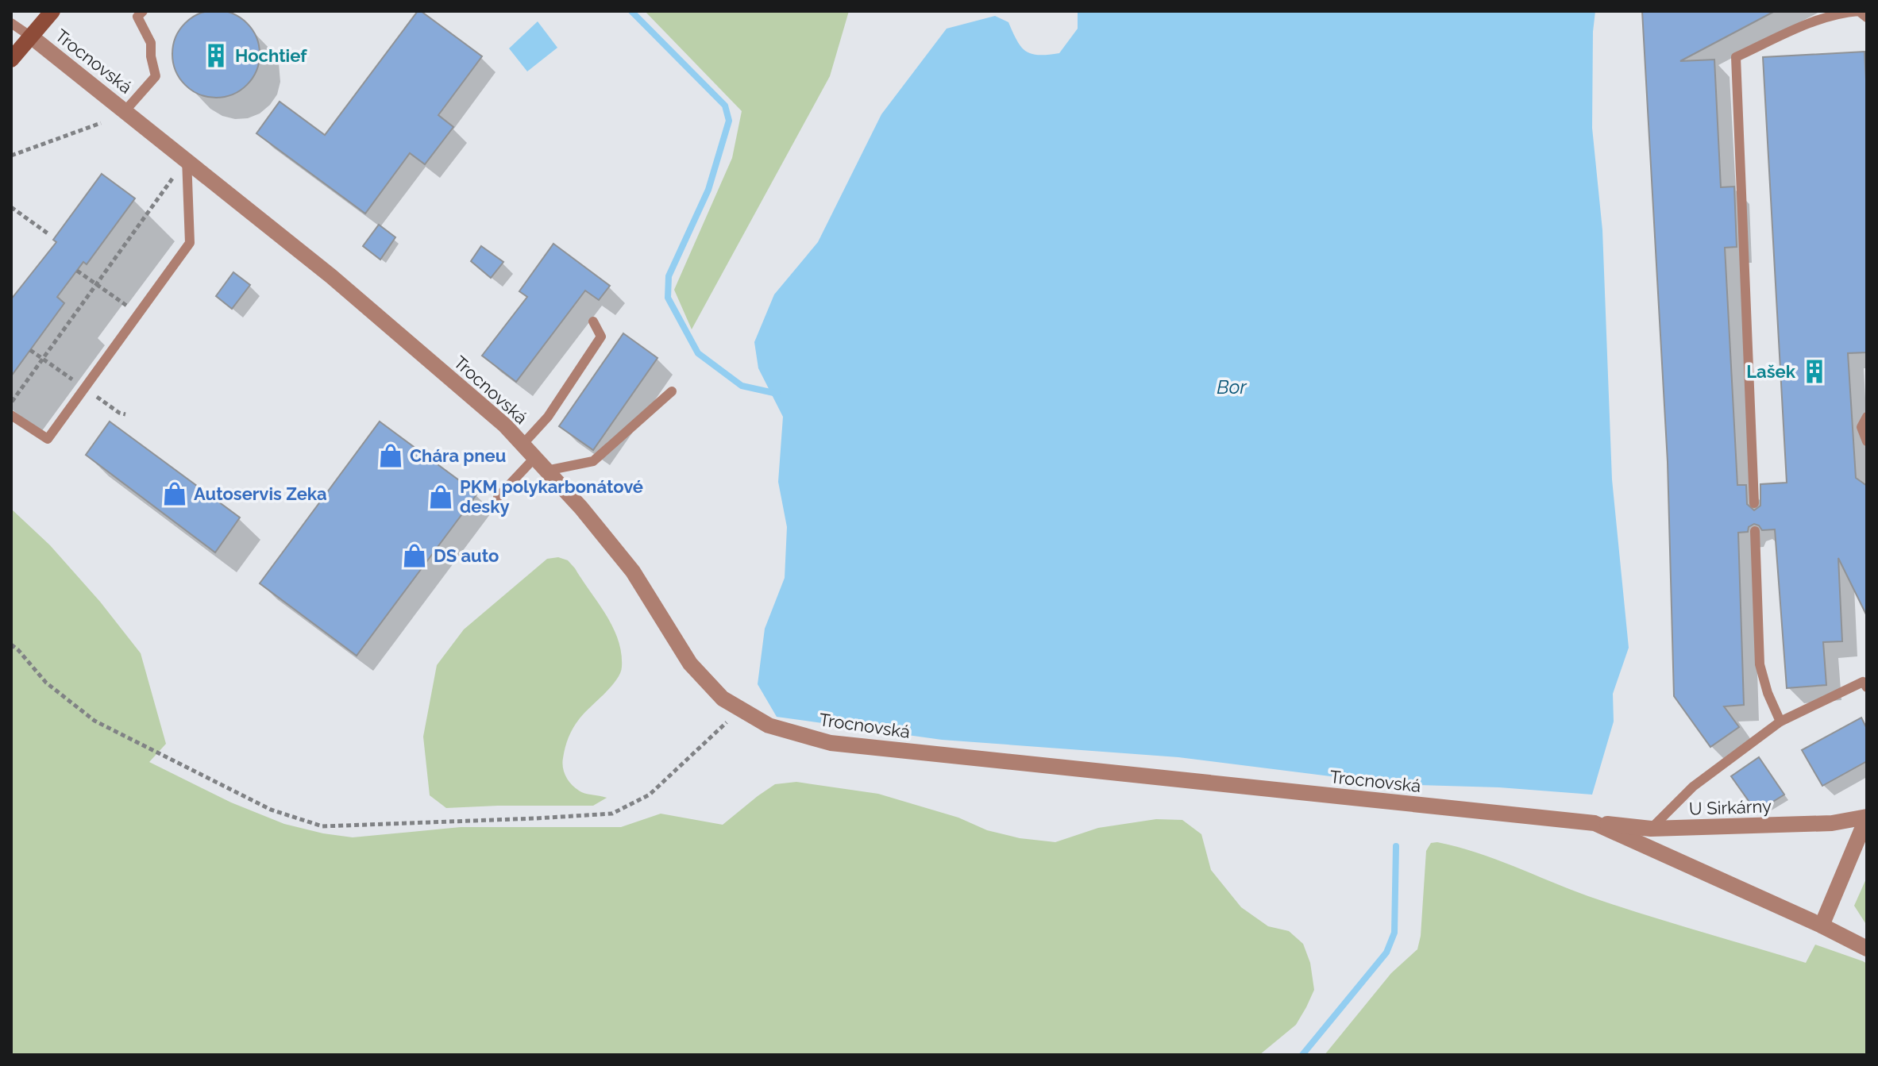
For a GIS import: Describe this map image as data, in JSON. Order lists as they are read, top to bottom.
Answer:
{
  "streets": {
    "street": ["Trocnovská", "U Sirkárny"]
  },
  "crossings": [
    ["Trocnovská", "U Sirkárny"]
  ],
  "water": ["Bor"],
  "places": {
    "building": ["Hochtief", "Lašek"],
    "shop": [
      "Chára pneu",
      "Autoservis Zeka",
      "PKM polykarbonátové desky",
      "DS auto"
    ]
  }
}
